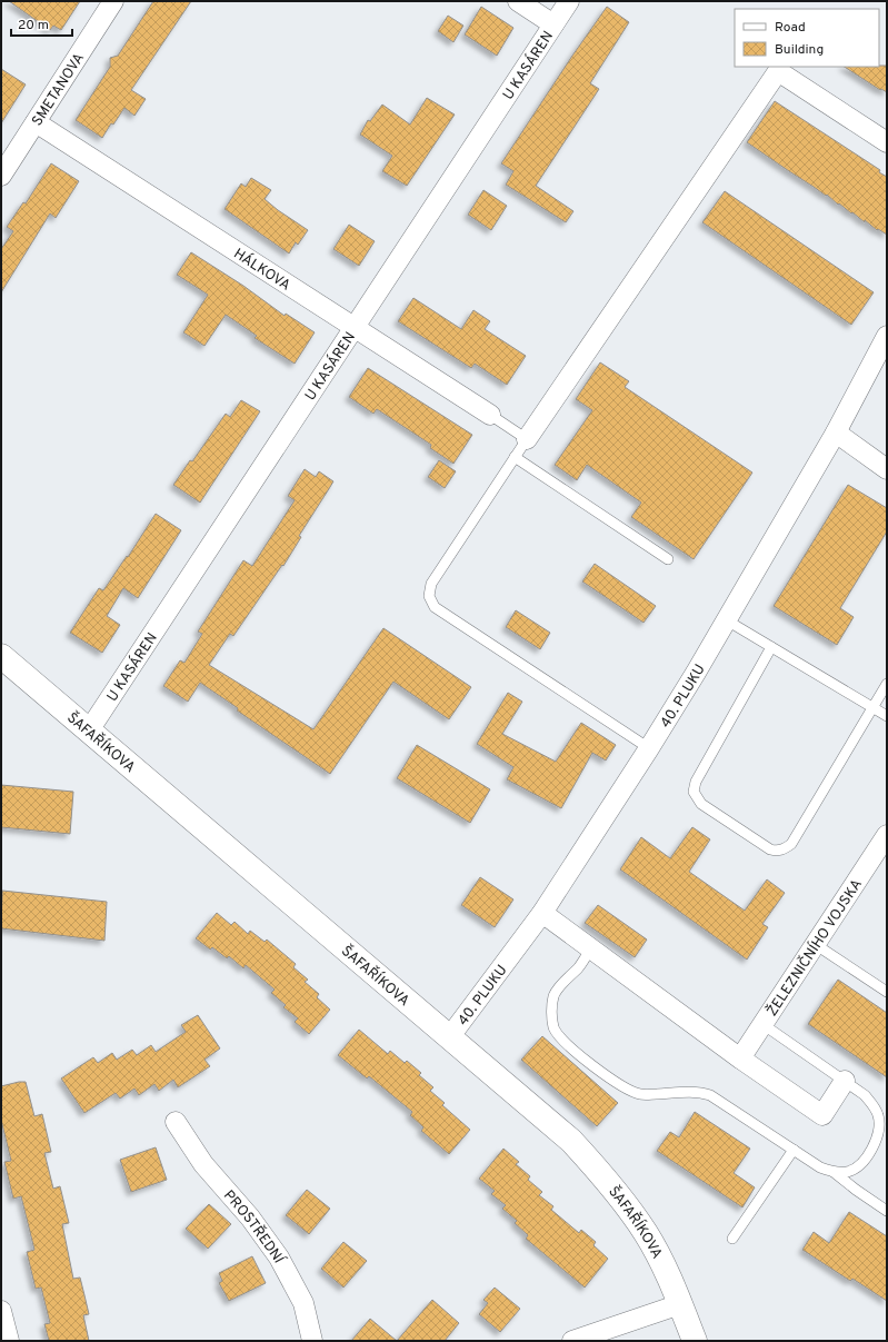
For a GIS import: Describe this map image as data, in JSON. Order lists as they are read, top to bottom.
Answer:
{
  "streets": {
    "street": [
      "U KASÁREN",
      "SMETANOVA",
      "HÁLKOVA",
      "40. PLUKU",
      "ŠAFAŘÍKOVA",
      "ŽELEZNIČNÍHO VOJSKA",
      "PROSTŘEDNÍ"
    ]
  },
  "crossings": [
    ["U KASÁREN", "HÁLKOVA"],
    ["U KASÁREN", "ŠAFAŘÍKOVA"],
    ["SMETANOVA", "HÁLKOVA"],
    ["40. PLUKU", "ŠAFAŘÍKOVA"]
  ],
  "legend": ["Road", "Building"],
  "scale_bar": "20 m"
}
